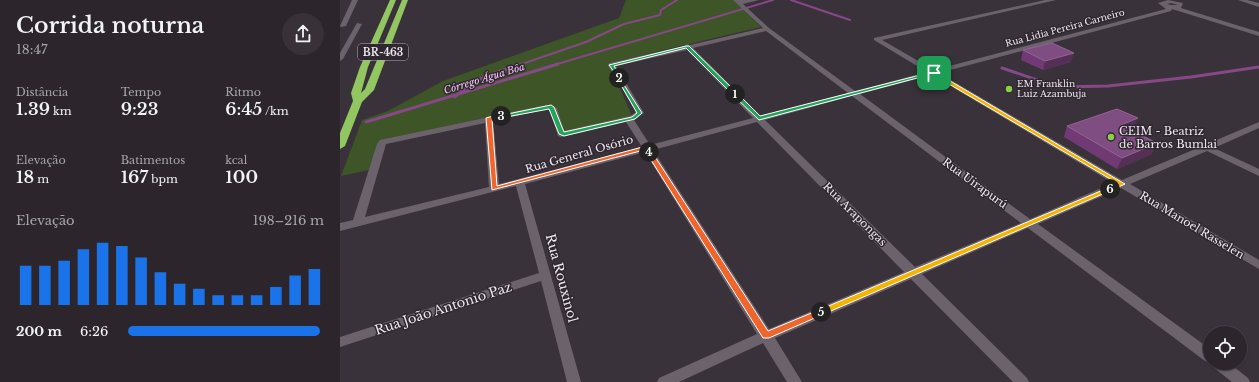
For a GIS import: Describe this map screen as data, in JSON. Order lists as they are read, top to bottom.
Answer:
{
  "streets": {
    "highway": ["BR-463"],
    "street": [
      "Rua Lidia Pereira Carneiro",
      "Rua General Osório",
      "Rua Uirapurú",
      "Rua Arapongas",
      "Rua Manoel Rasselen",
      "Rua Rouxinol",
      "Rua João Antonio Paz"
    ]
  },
  "crossings": [
    ["Rua Lidia Pereira Carneiro", "Rua General Osório"],
    ["Rua General Osório", "Rua Uirapurú"],
    ["Rua General Osório", "Rua Arapongas"],
    ["Rua General Osório", "Rua Manoel Rasselen"],
    ["Rua General Osório", "Rua Rouxinol"],
    ["Rua Rouxinol", "Rua João Antonio Paz"]
  ],
  "water": ["Córrego Água Bôa"],
  "places": ["EM Franklin Luiz Azambuja", "CEIM - Beatriz de Barros Bumlai"],
  "page": {
    "heading": ["Corrida noturna", "18:47"],
    "stats": [
      ["Distância", "1.39 km"],
      ["Tempo", "9:23"],
      ["Ritmo", "6:45 /km"],
      ["Elevação", "18 m"],
      ["Batimentos", "167 bpm"],
      ["kcal", "100"]
    ],
    "pins": [
      "2",
      "1",
      "3",
      "4",
      "6",
      "5"
    ],
    "chart": ["Elevação", "198–216 m"],
    "list": [
      {
        "name": "200 m",
        "note": "6:26"
      }
    ]
  }
}
